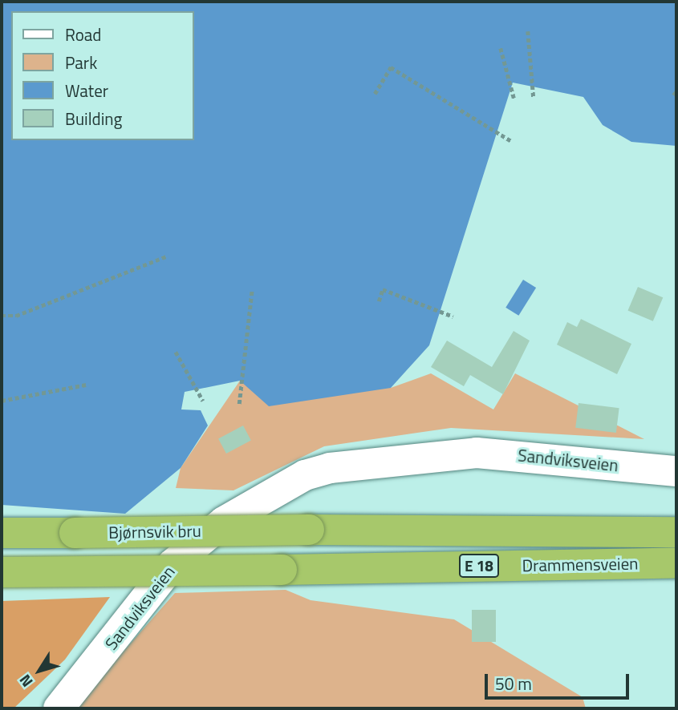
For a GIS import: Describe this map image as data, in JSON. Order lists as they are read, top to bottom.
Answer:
{
  "streets": {
    "highway": ["Bjørnsvik bru", "Drammensveien", "E 18"],
    "main road": ["Sandviksveien"]
  },
  "crossings": [
    ["Bjørnsvik bru", "Drammensveien"]
  ],
  "legend": [
    "Road",
    "Park",
    "Water",
    "Building"
  ],
  "scale_bar": "50 m",
  "north": "bottom left"
}
